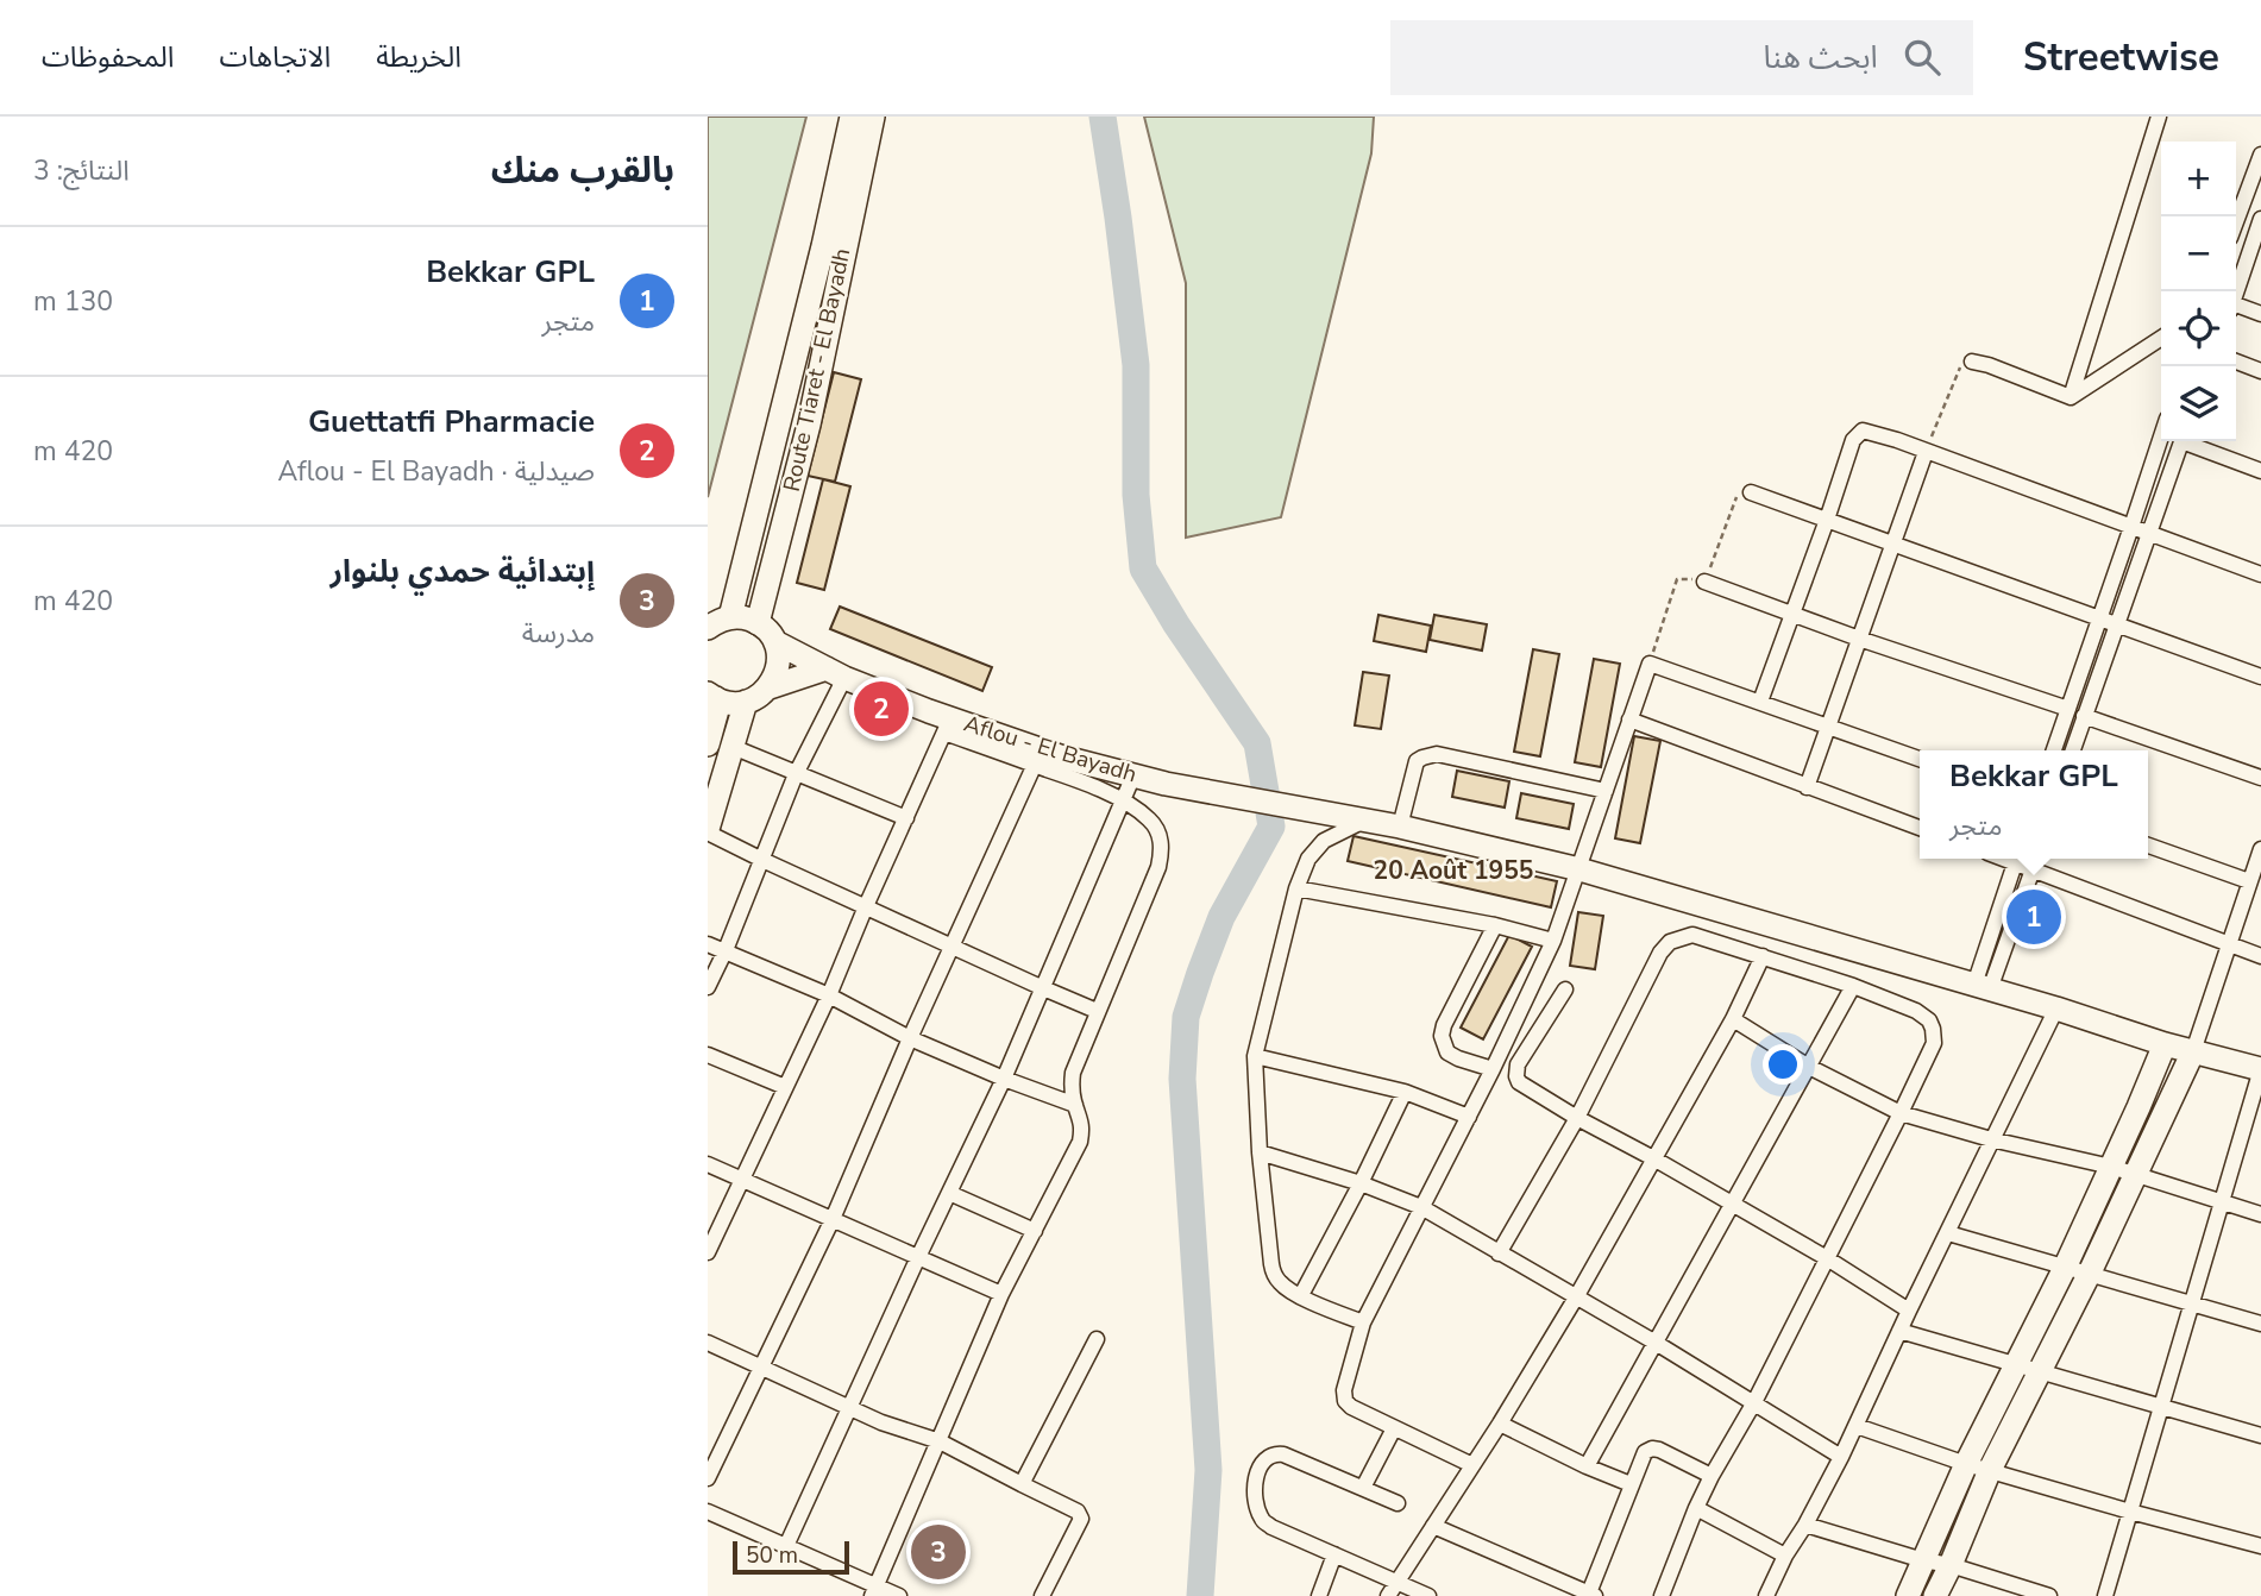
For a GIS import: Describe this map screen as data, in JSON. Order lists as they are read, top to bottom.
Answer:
{
  "streets": {
    "main road": ["Route Tiaret - El Bayadh", "Aflou - El Bayadh"]
  },
  "districts": ["20 Août 1955"],
  "scale_bar": "50 m",
  "page": {
    "header": "Streetwise",
    "search": "ابحث هنا",
    "nav": ["الخريطة", "الاتجاهات", "المحفوظات"],
    "heading": ["بالقرب منك", "النتائج: 3"],
    "map_buttons": ["+", "−"],
    "list": [
      {
        "mark": "1",
        "name": "Bekkar GPL",
        "note": "متجر",
        "value": "130 m"
      },
      {
        "mark": "2",
        "name": "Guettatfi Pharmacie",
        "note": "صيدلية · Aflou - El Bayadh",
        "value": "420 m"
      },
      {
        "mark": "3",
        "name": "إبتدائية حمدي بلنوار",
        "note": "مدرسة",
        "value": "420 m"
      }
    ],
    "pins": ["2", "1", "3"],
    "popup": ["Bekkar GPL", "متجر"],
    "scale": "50 m"
  }
}
